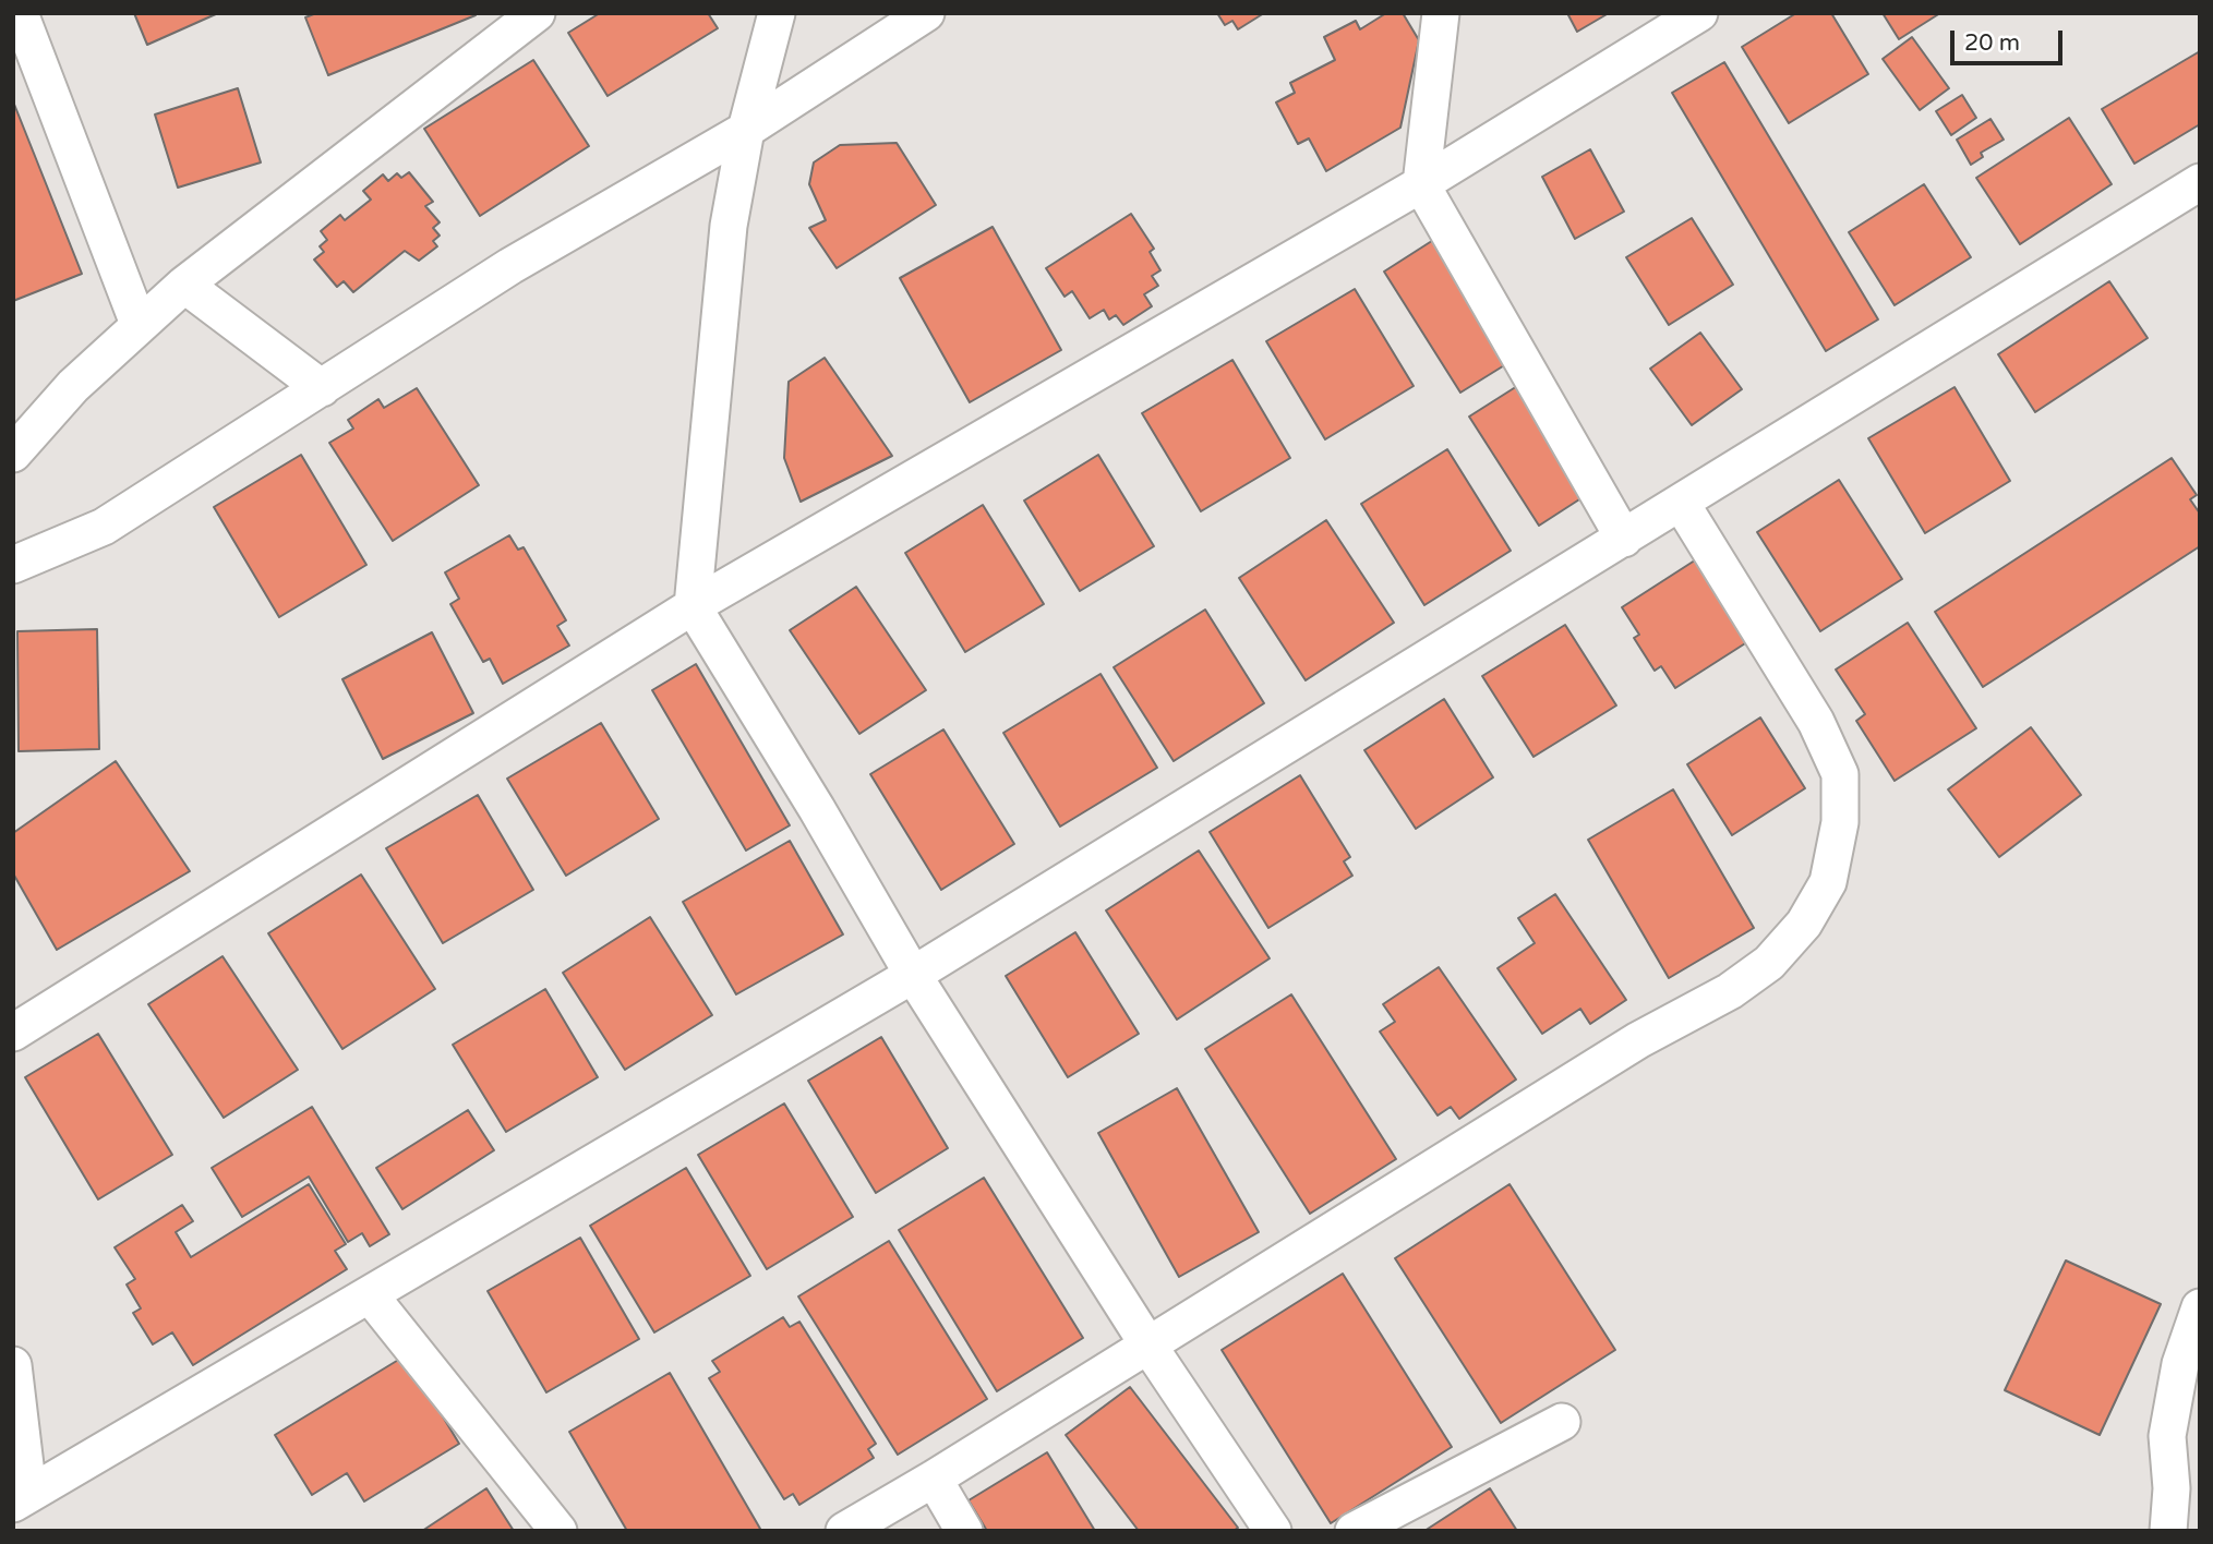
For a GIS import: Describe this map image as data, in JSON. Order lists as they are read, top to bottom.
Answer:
{
  "scale_bar": "20 m"
}
